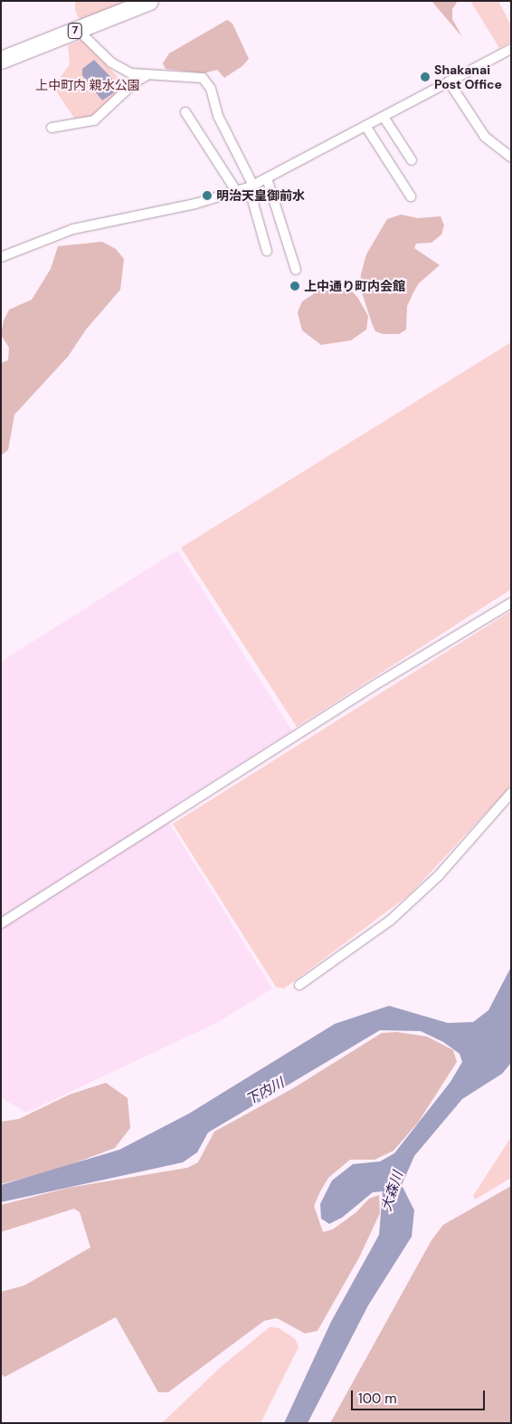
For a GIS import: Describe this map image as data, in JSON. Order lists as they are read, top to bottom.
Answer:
{
  "streets": {
    "highway": ["7"]
  },
  "water": ["下内川", "大森川"],
  "parks": ["上中町内 親水公園"],
  "places": ["Shakanai Post Office", "明治天皇御前水", "上中通り町内会館"],
  "scale_bar": "100 m"
}
